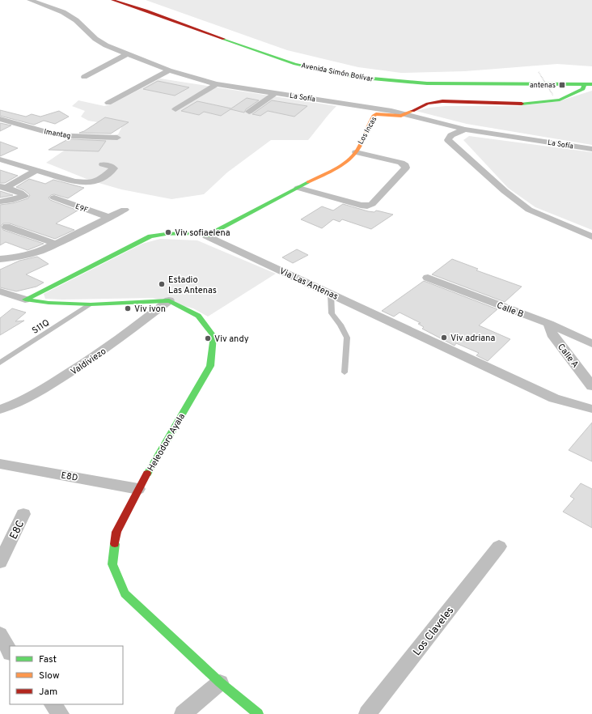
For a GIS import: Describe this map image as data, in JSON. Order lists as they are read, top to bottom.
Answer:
{
  "streets": {
    "main road": [
      "Avenida Simón Bolívar",
      "Los Incas",
      "Via Las Antenas",
      "Heleodoro Ayala"
    ],
    "street": [
      "La Sofía",
      "Imantag",
      "E9F",
      "Calle B",
      "Calle A",
      "Valdiviezo",
      "E8D",
      "E8C",
      "Los Claveles"
    ],
    "lane": ["S11Q"]
  },
  "crossings": [
    ["Avenida Simón Bolívar", "Los Incas"],
    ["La Sofía", "Los Incas"],
    ["Los Incas", "Via Las Antenas"],
    ["Calle B", "Calle A"],
    ["Valdiviezo", "Heleodoro Ayala"],
    ["Heleodoro Ayala", "E8D"]
  ],
  "places": {
    "transit": ["antenas"],
    "other": [
      "Viv sofiaelena",
      "Estadio Las Antenas",
      "Viv ivon",
      "Viv adriana",
      "Viv andy"
    ]
  },
  "legend": ["Fast", "Slow", "Jam"]
}
